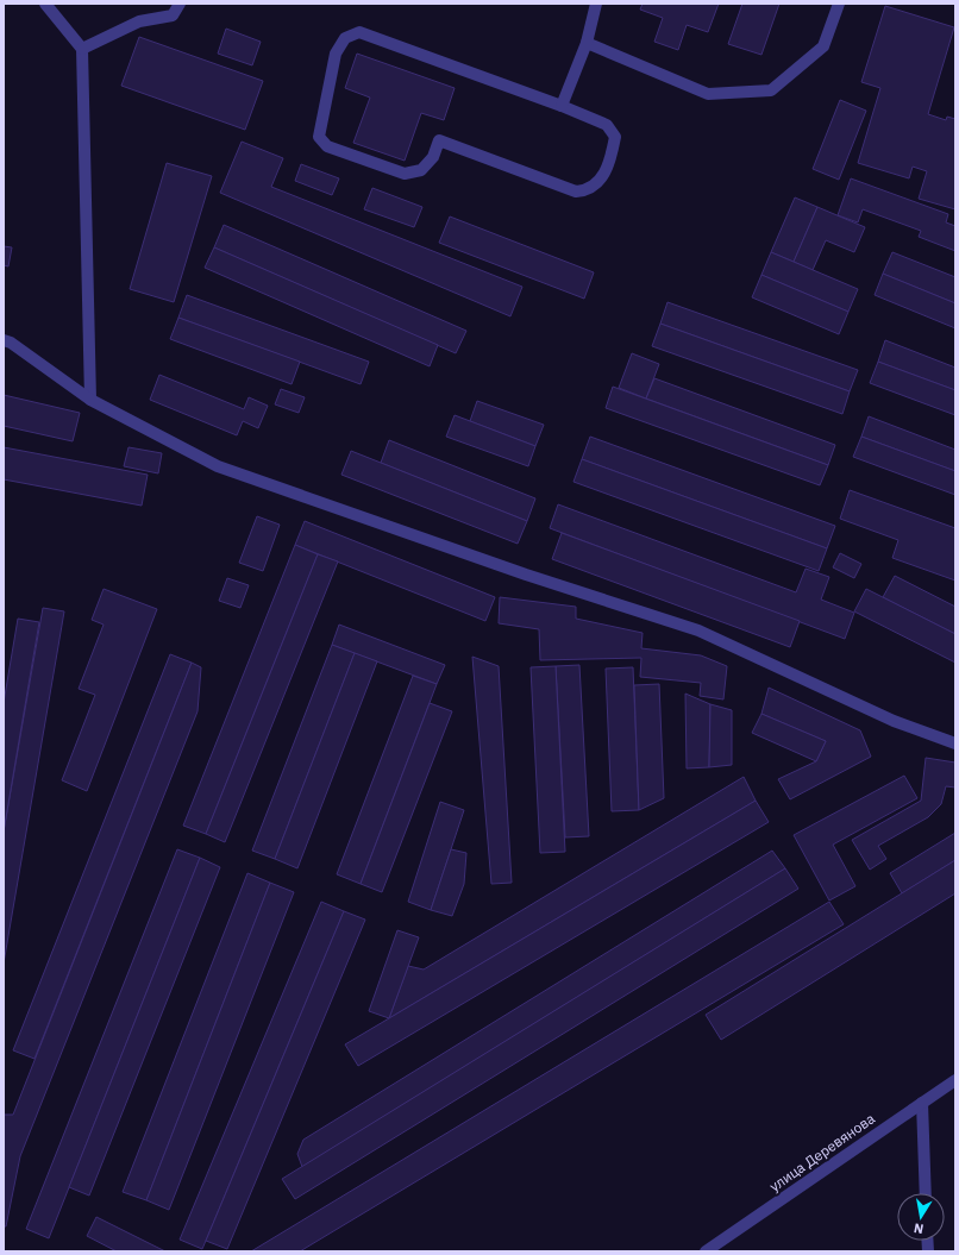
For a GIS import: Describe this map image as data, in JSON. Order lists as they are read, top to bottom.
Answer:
{
  "streets": {
    "street": ["улица Деревянова"]
  },
  "north": "bottom"
}
